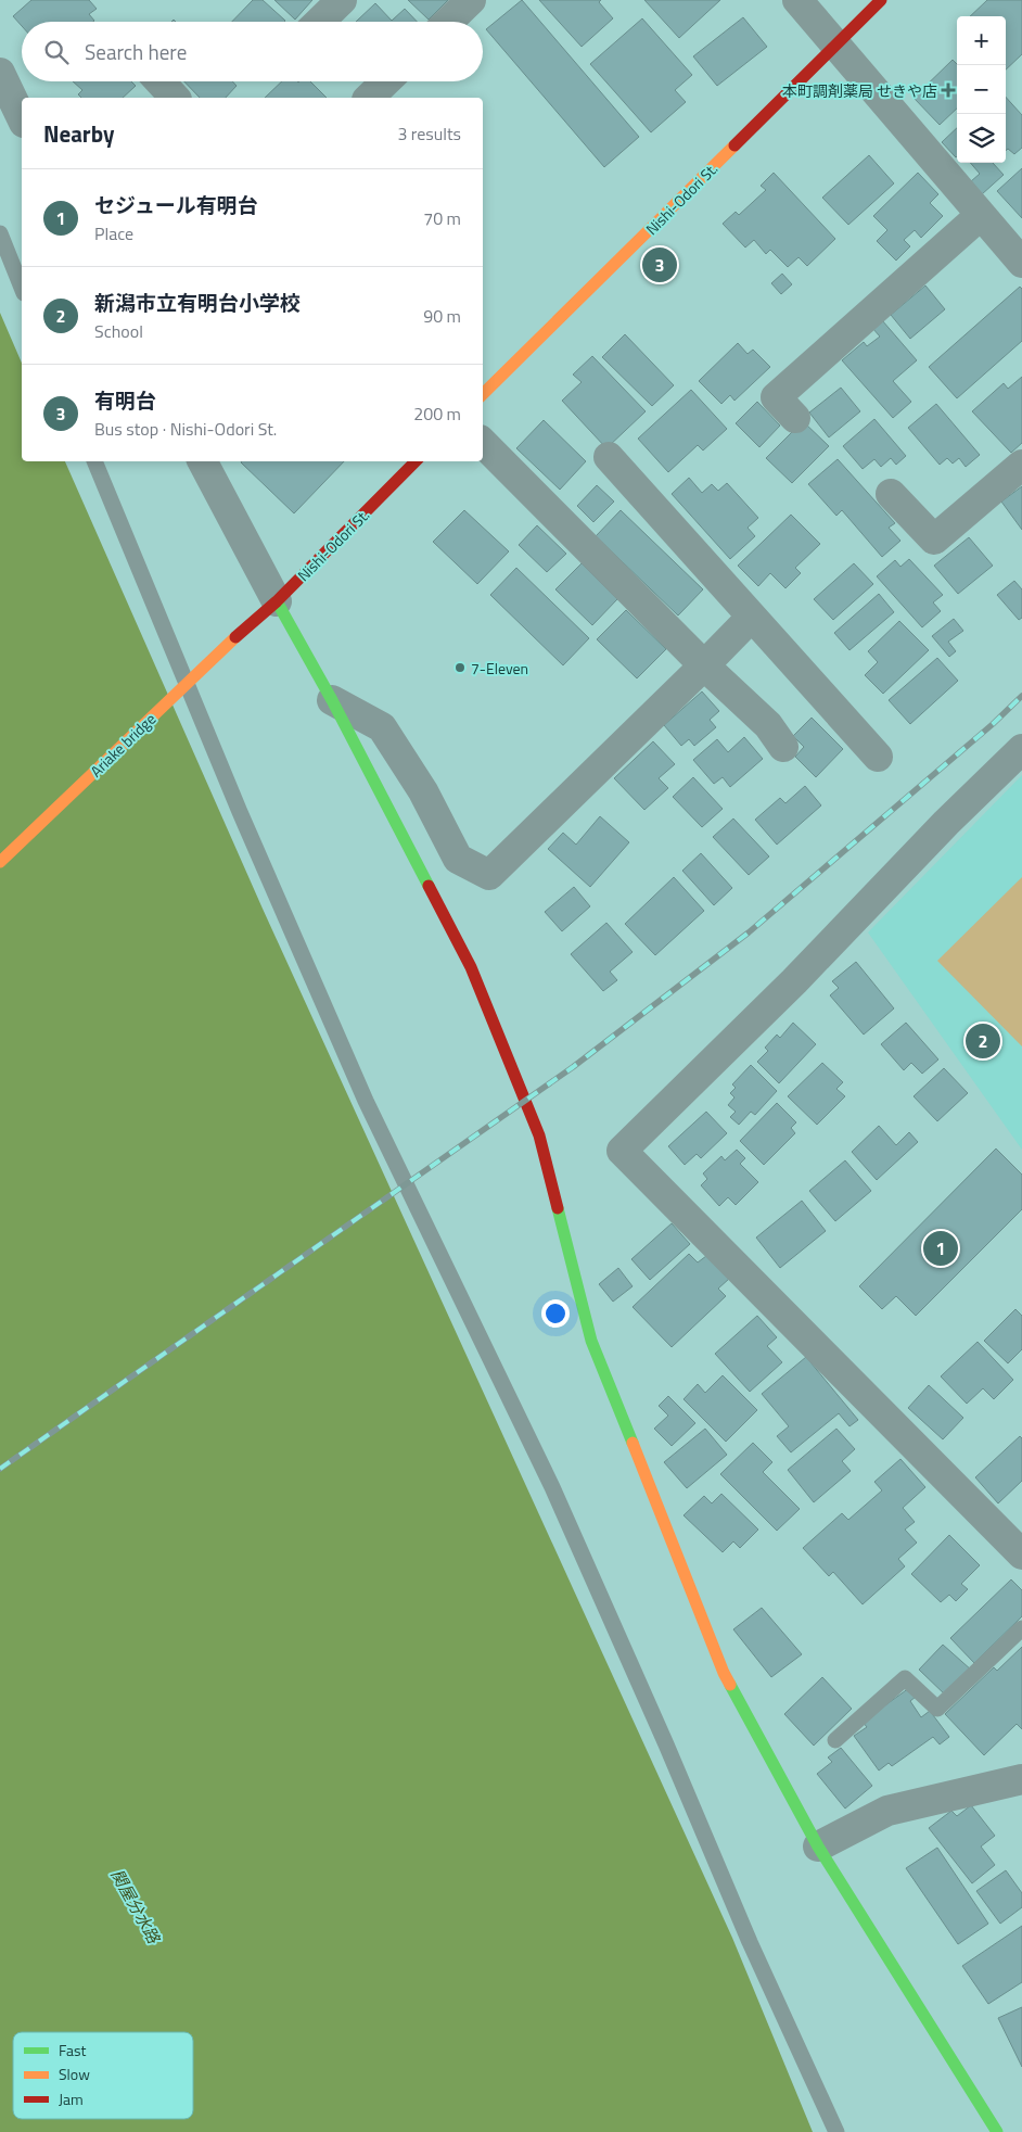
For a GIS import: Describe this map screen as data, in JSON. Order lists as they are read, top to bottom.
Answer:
{
  "streets": {
    "street": ["Nishi-Odori St.", "Ariake bridge"]
  },
  "crossings": [
    ["Nishi-Odori St.", "Ariake bridge"]
  ],
  "water": ["関屋分水路"],
  "places": {
    "health": ["本町調剤薬局 せきや店"],
    "other": ["7-Eleven"]
  },
  "legend": ["Fast", "Slow", "Jam"],
  "page": {
    "map_buttons": ["+", "−"],
    "search": "Search here",
    "heading": ["Nearby", "3 results"],
    "list": [
      {
        "mark": "1",
        "name": "セジュール有明台",
        "note": "Place",
        "value": "70 m"
      },
      {
        "mark": "2",
        "name": "新潟市立有明台小学校",
        "note": "School",
        "value": "90 m"
      },
      {
        "mark": "3",
        "name": "有明台",
        "note": "Bus stop · Nishi-Odori St.",
        "value": "200 m"
      }
    ],
    "pins": ["3", "2", "1"]
  }
}
